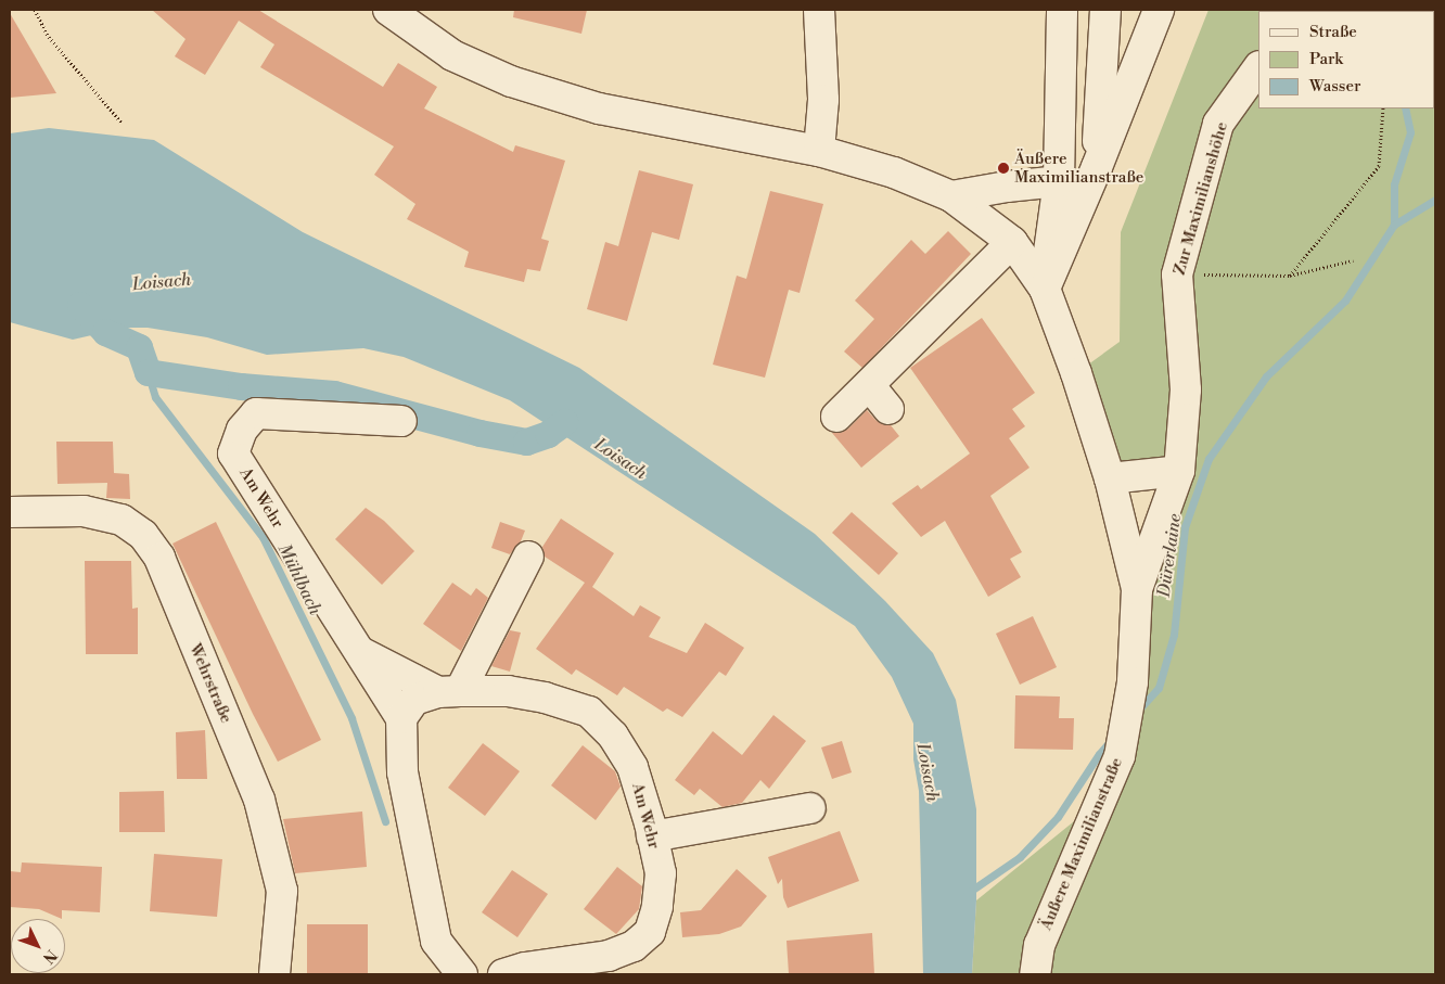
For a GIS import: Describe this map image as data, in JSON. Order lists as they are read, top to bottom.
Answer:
{
  "streets": {
    "street": [
      "Zur Maximilianshöhe",
      "Am Wehr",
      "Wehrstraße",
      "Äußere Maximilianstraße"
    ]
  },
  "crossings": [
    ["Zur Maximilianshöhe", "Äußere Maximilianstraße"]
  ],
  "water": ["Loisach", "Dürerlaine", "Mühlbach"],
  "places": ["Äußere Maximilianstraße"],
  "legend": ["Straße", "Park", "Wasser"],
  "north": "bottom right"
}
